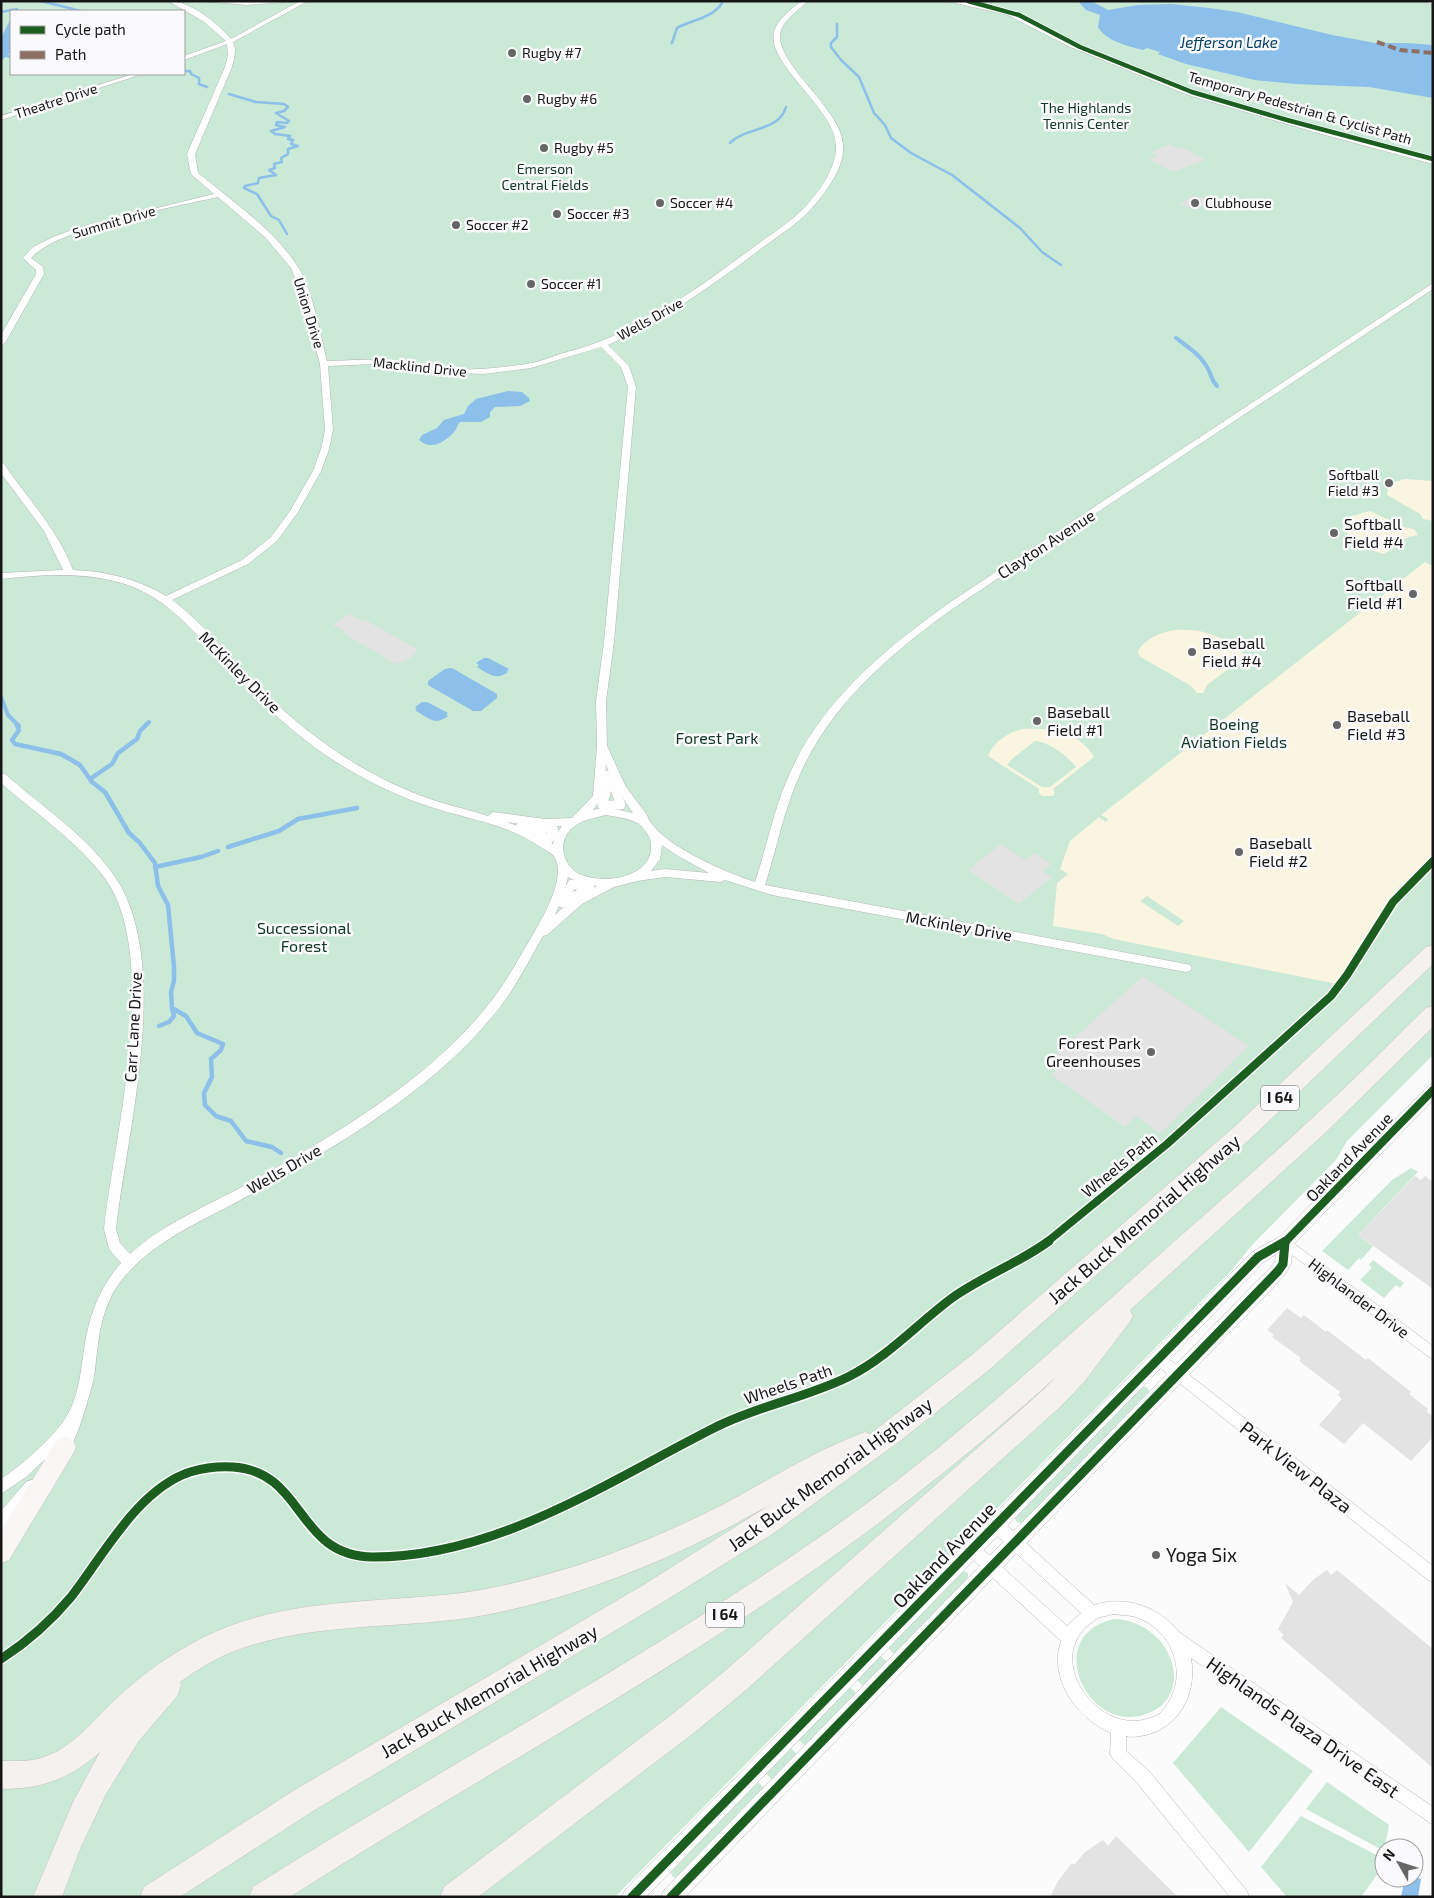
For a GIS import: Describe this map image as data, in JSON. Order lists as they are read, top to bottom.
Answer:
{
  "streets": {
    "highway": ["I 64", "Jack Buck Memorial Highway"],
    "street": [
      "Theatre Drive",
      "Summit Drive",
      "Union Drive",
      "Wells Drive",
      "Macklind Drive",
      "Clayton Avenue",
      "McKinley Drive",
      "Carr Lane Drive",
      "Oakland Avenue",
      "Highlander Drive",
      "Park View Plaza",
      "Highlands Plaza Drive East"
    ],
    "cycle path": ["Temporary Pedestrian & Cyclist Path", "Wheels Path"]
  },
  "crossings": [
    ["Summit Drive", "Union Drive"],
    ["Union Drive", "Macklind Drive"],
    ["Union Drive", "McKinley Drive"],
    ["Wells Drive", "Macklind Drive"],
    ["Wells Drive", "McKinley Drive"],
    ["Wells Drive", "Carr Lane Drive"],
    ["Clayton Avenue", "McKinley Drive"],
    ["Oakland Avenue", "Highlander Drive"],
    ["Oakland Avenue", "Park View Plaza"]
  ],
  "water": ["Jefferson Lake"],
  "parks": [
    "The Highlands Tennis Center",
    "Emerson Central Fields",
    "Boeing Aviation Fields",
    "Forest Park",
    "Successional Forest"
  ],
  "places": [
    "Rugby #7",
    "Rugby #6",
    "Rugby #5",
    "Soccer #4",
    "Clubhouse",
    "Soccer #3",
    "Soccer #2",
    "Soccer #1",
    "Softball Field #3",
    "Softball Field #4",
    "Softball Field #1",
    "Baseball Field #4",
    "Baseball Field #1",
    "Baseball Field #3",
    "Baseball Field #2",
    "Forest Park Greenhouses",
    "Yoga Six"
  ],
  "legend": ["Cycle path", "Path"],
  "north": "top left"
}
